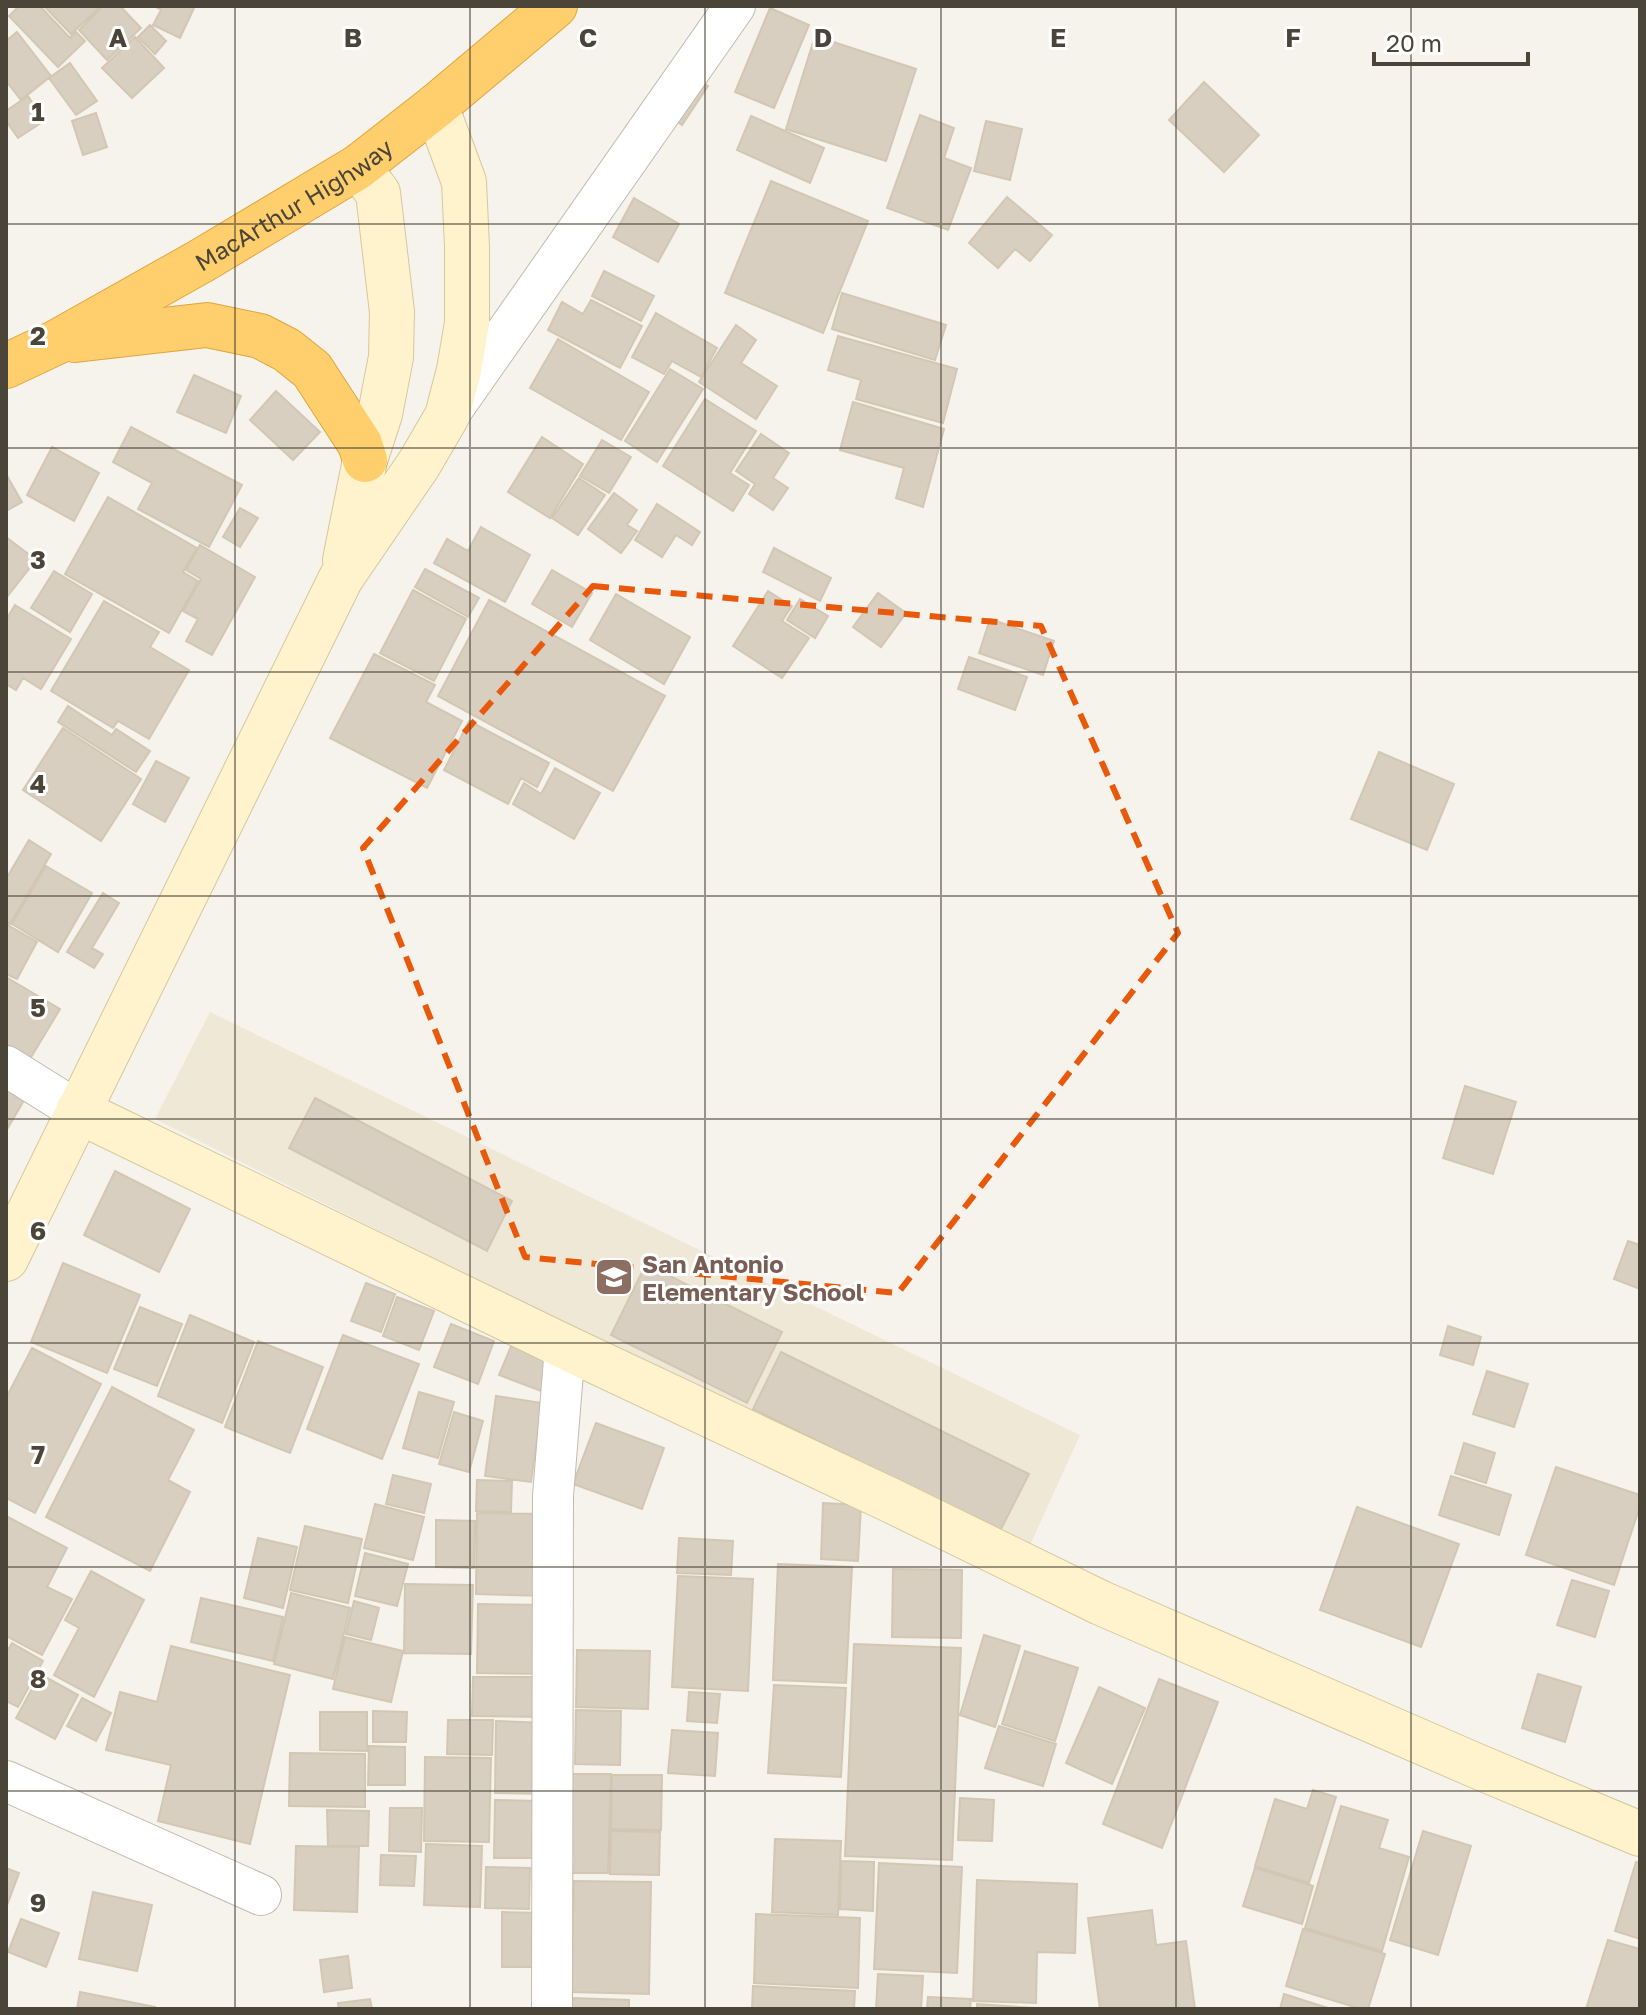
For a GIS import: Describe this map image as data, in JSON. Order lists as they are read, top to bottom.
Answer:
{
  "streets": {
    "highway": ["MacArthur Highway"]
  },
  "places": {
    "school or university": ["San Antonio Elementary School"]
  },
  "scale_bar": "20 m",
  "grid": {
    "columns": [
      "A",
      "B",
      "C",
      "D",
      "E",
      "F"
    ],
    "rows": [
      "1",
      "2",
      "3",
      "4",
      "5",
      "6",
      "7",
      "8",
      "9"
    ]
  }
}
